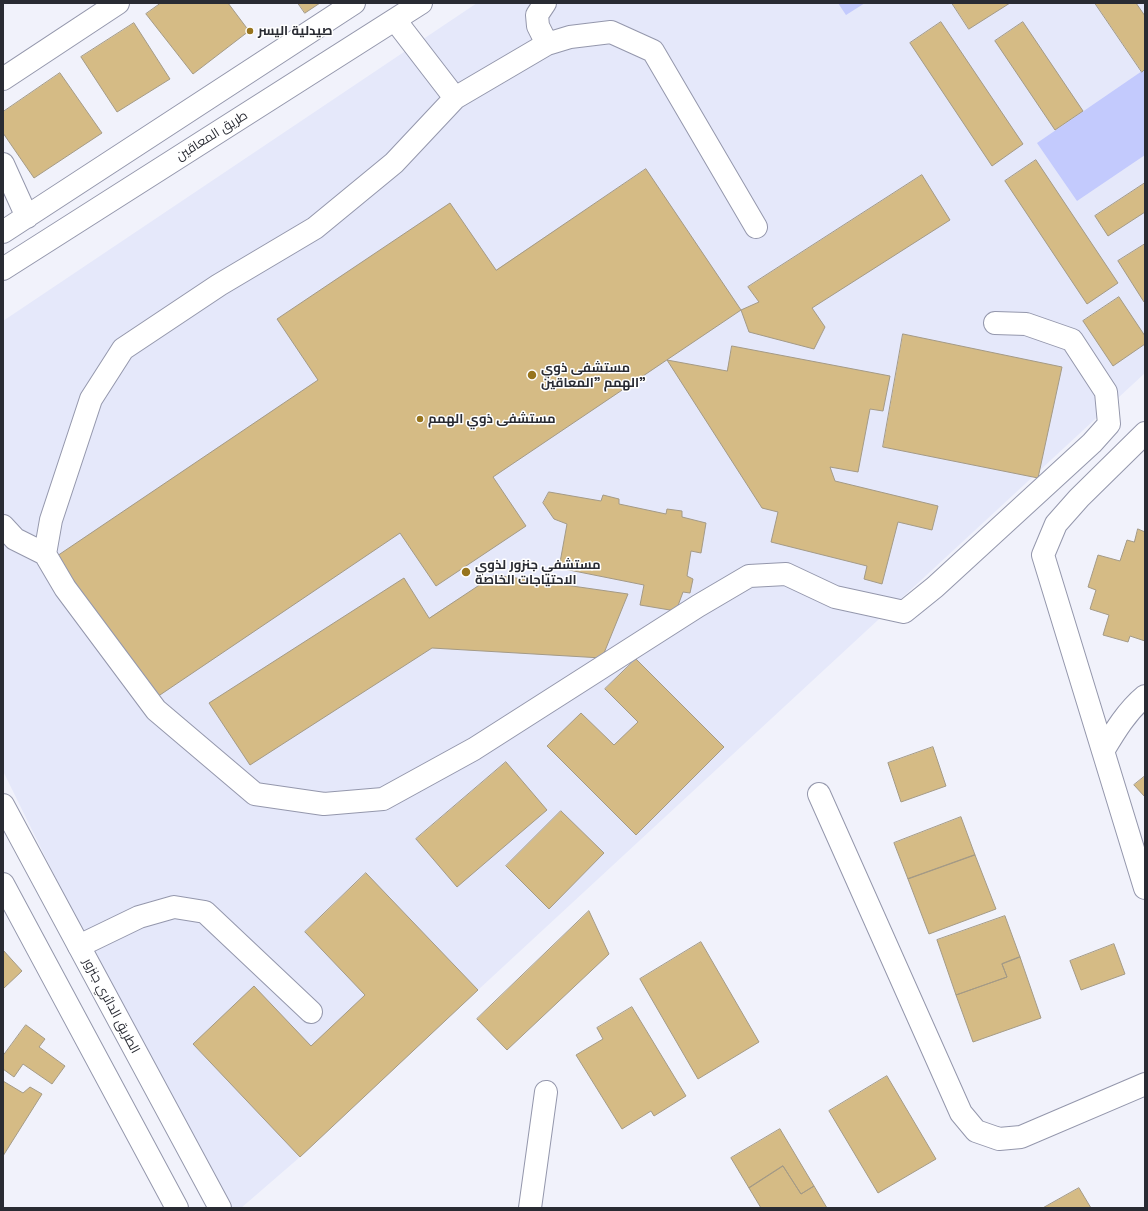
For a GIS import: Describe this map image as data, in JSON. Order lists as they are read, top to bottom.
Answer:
{
  "streets": {
    "street": ["طريق المعاقين", "الطريق الدائري جنزور"]
  },
  "places": [
    "صيدلية اليسر",
    "مستشفى ذوي الهمم \"المعاقين\"",
    "مستشفى ذوي الهمم",
    "مستشفي جنزور لذوي الاحتياجات الخاصة"
  ]
}
